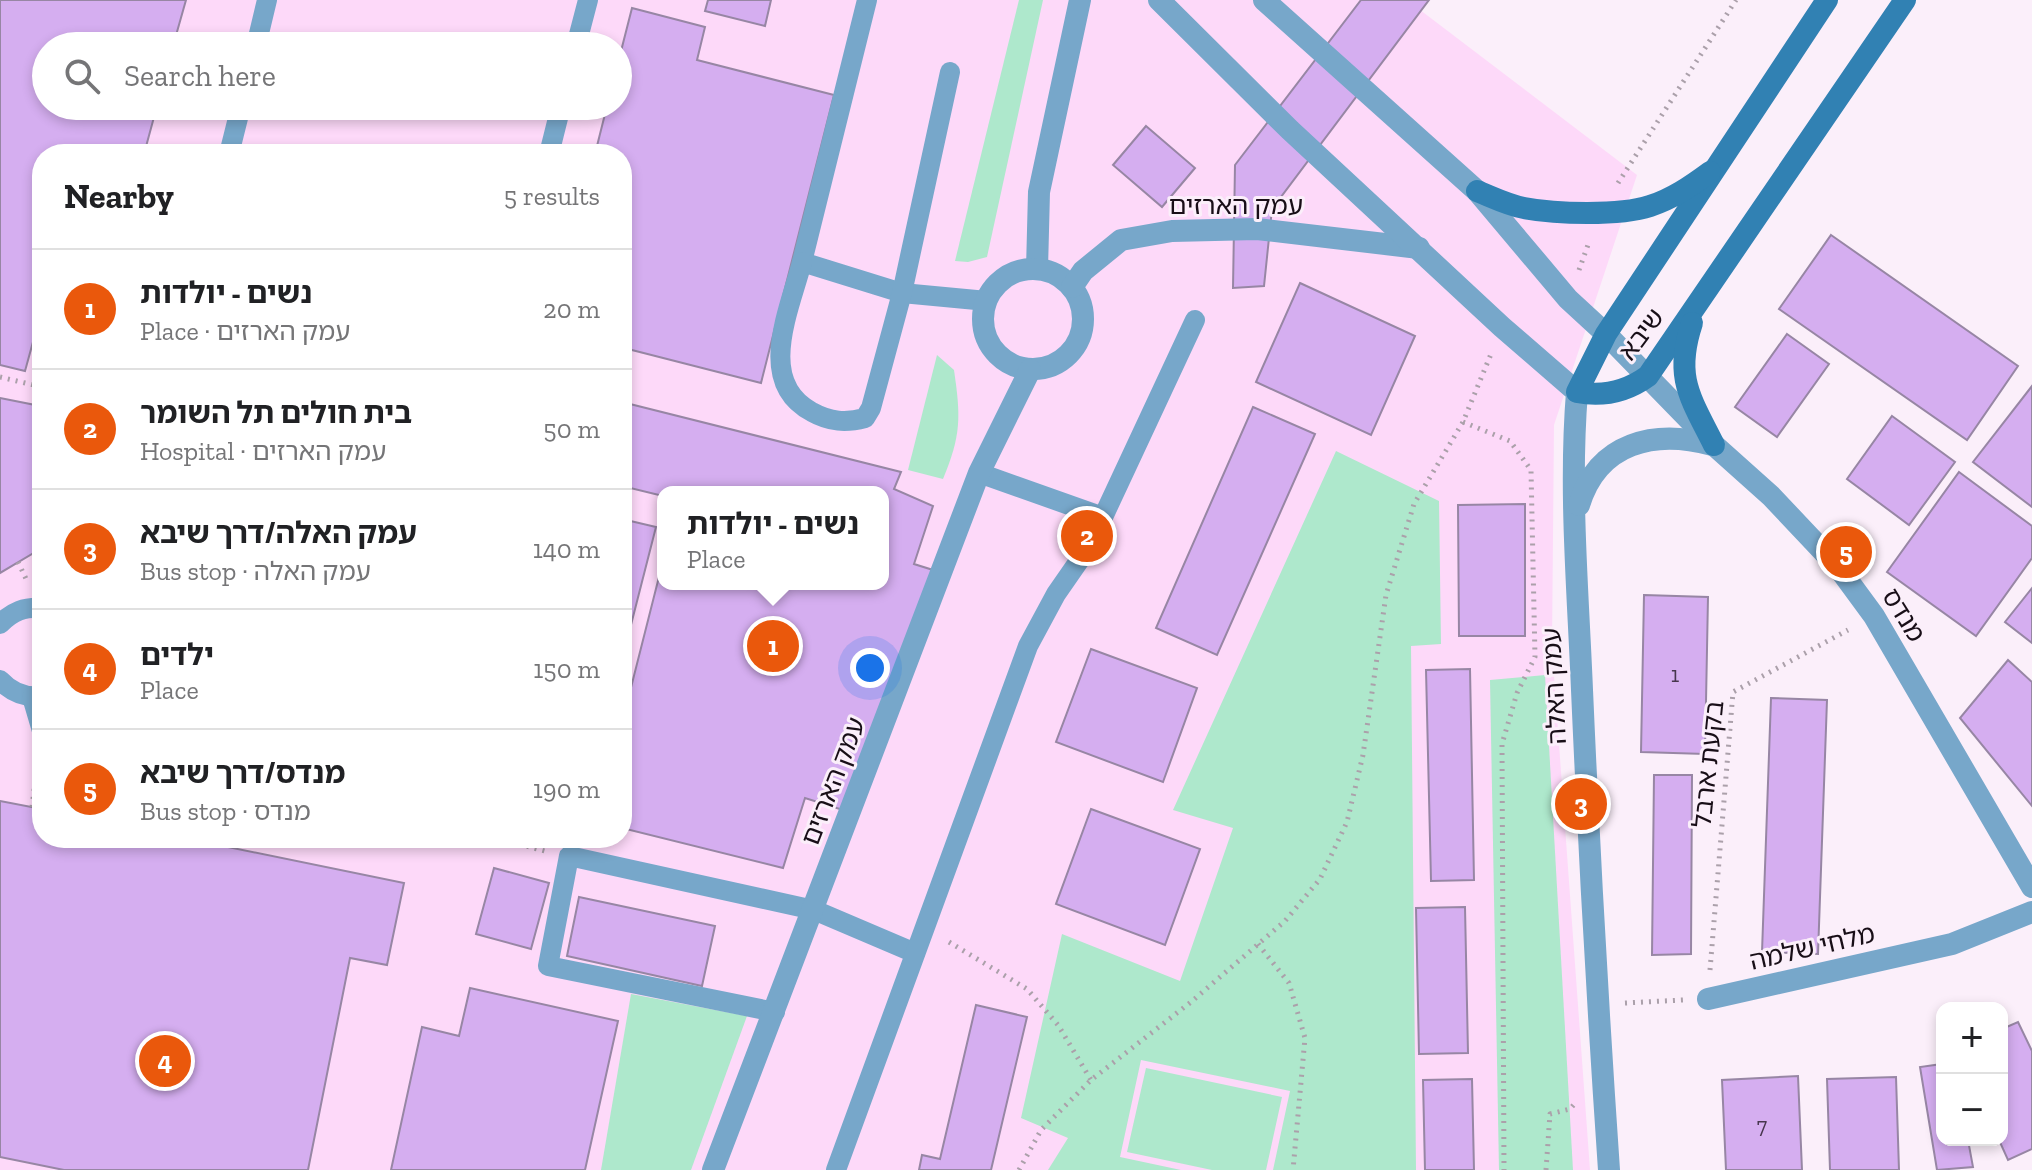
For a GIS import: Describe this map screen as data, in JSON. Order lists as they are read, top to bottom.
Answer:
{
  "streets": {
    "main road": ["שיבא"],
    "street": [
      "עמק הארזים",
      "מנדס",
      "עמק האלה",
      "מלחי שלמה"
    ],
    "path": ["בקעת ארבל"]
  },
  "crossings": [
    ["שיבא", "מנדס"],
    ["שיבא", "עמק האלה"],
    ["מנדס", "בקעת ארבל"],
    ["בקעת ארבל", "מלחי שלמה"]
  ],
  "house_numbers": ["1", "7"],
  "page": {
    "search": "Search here",
    "heading": ["Nearby", "5 results"],
    "list": [
      {
        "mark": "1",
        "name": "נשים - יולדות",
        "note": "Place · עמק הארזים",
        "value": "20 m"
      },
      {
        "mark": "2",
        "name": "בית חולים תל השומר",
        "note": "Hospital · עמק הארזים",
        "value": "50 m"
      },
      {
        "mark": "3",
        "name": "עמק האלה/דרך שיבא",
        "note": "Bus stop · עמק האלה",
        "value": "140 m"
      },
      {
        "mark": "4",
        "name": "ילדים",
        "note": "Place",
        "value": "150 m"
      },
      {
        "mark": "5",
        "name": "מנדס/דרך שיבא",
        "note": "Bus stop · מנדס",
        "value": "190 m"
      }
    ],
    "popup": ["נשים - יולדות", "Place"],
    "pins": [
      "2",
      "5",
      "1",
      "3",
      "4"
    ],
    "map_buttons": ["+", "−"]
  }
}
